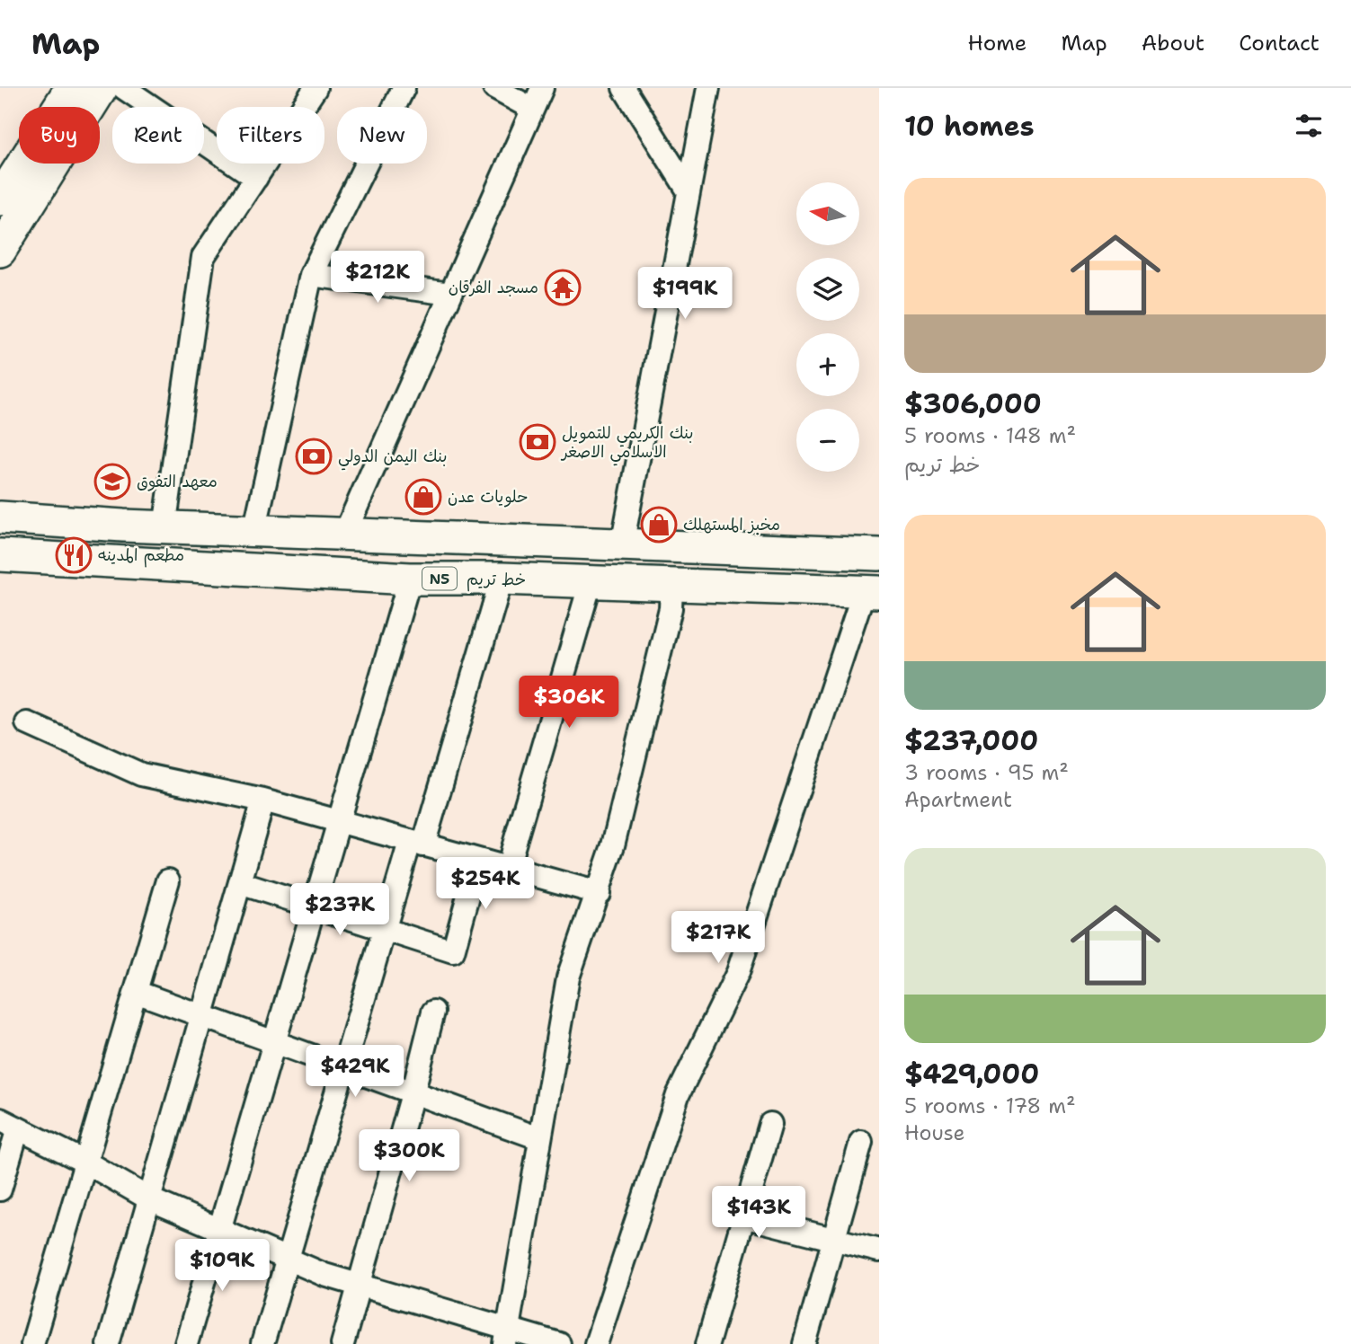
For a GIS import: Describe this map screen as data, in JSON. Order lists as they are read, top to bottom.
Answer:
{
  "streets": {
    "highway": ["N5", "خط تريم"]
  },
  "places": {
    "temple": ["مسجد الفرقان"],
    "bank": ["بنك الكريمي للتمويل الاسلامي الاصغر", "بنك اليمن الدولي"],
    "school or university": ["معهد التفوق"],
    "shop": ["حلويات عدن", "مخبز المستهلك"],
    "restaurant": ["مطعم المدينه"]
  },
  "north": "left",
  "page": {
    "header": "Map",
    "nav": [
      "Home",
      "Map",
      "About",
      "Contact"
    ],
    "heading": "10 homes",
    "chip": [
      "Buy",
      "Rent",
      "Filters",
      "New"
    ],
    "list": [
      {
        "name": "$306,000",
        "note": "5 rooms · 148 m² · خط تريم"
      },
      {
        "name": "$237,000",
        "note": "3 rooms · 95 m² · Apartment"
      },
      {
        "name": "$429,000",
        "note": "5 rooms · 178 m² · House"
      }
    ],
    "map_buttons": ["+", "−"],
    "price": [
      "$212K",
      "$199K",
      "$306K",
      "$254K",
      "$237K",
      "$217K",
      "$429K",
      "$300K",
      "$143K",
      "$109K"
    ]
  }
}
